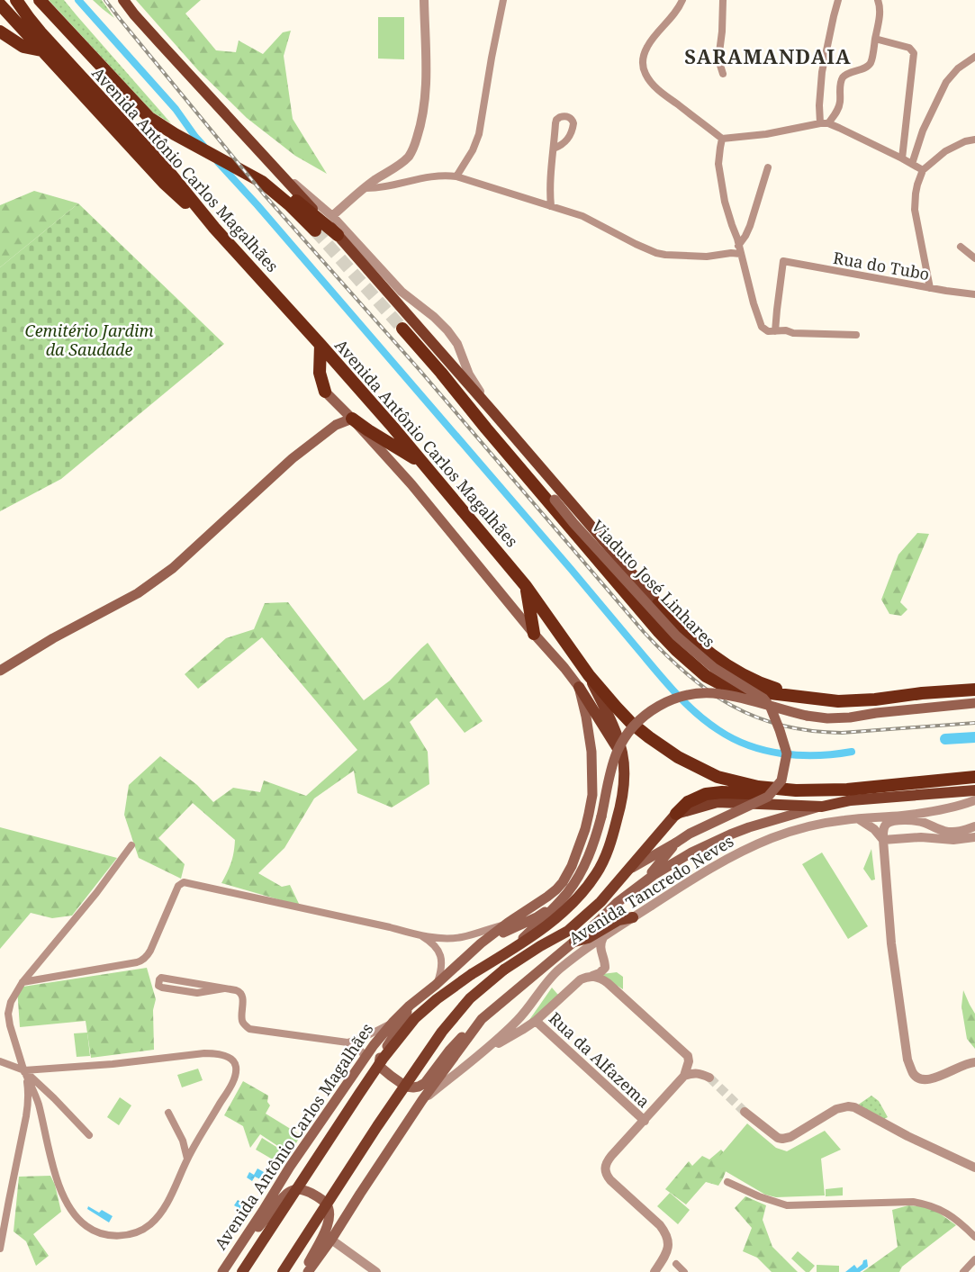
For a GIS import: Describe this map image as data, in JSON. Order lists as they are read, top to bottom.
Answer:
{
  "streets": {
    "highway": ["Avenida Antônio Carlos Magalhães"],
    "main road": ["Viaduto José Linhares", "Avenida Tancredo Neves"],
    "street": ["Rua do Tubo", "Rua da Alfazema"]
  },
  "crossings": [
    ["Avenida Tancredo Neves", "Rua da Alfazema"]
  ],
  "districts": ["SARAMANDAIA"],
  "parks": ["Cemitério Jardim da Saudade"]
}
